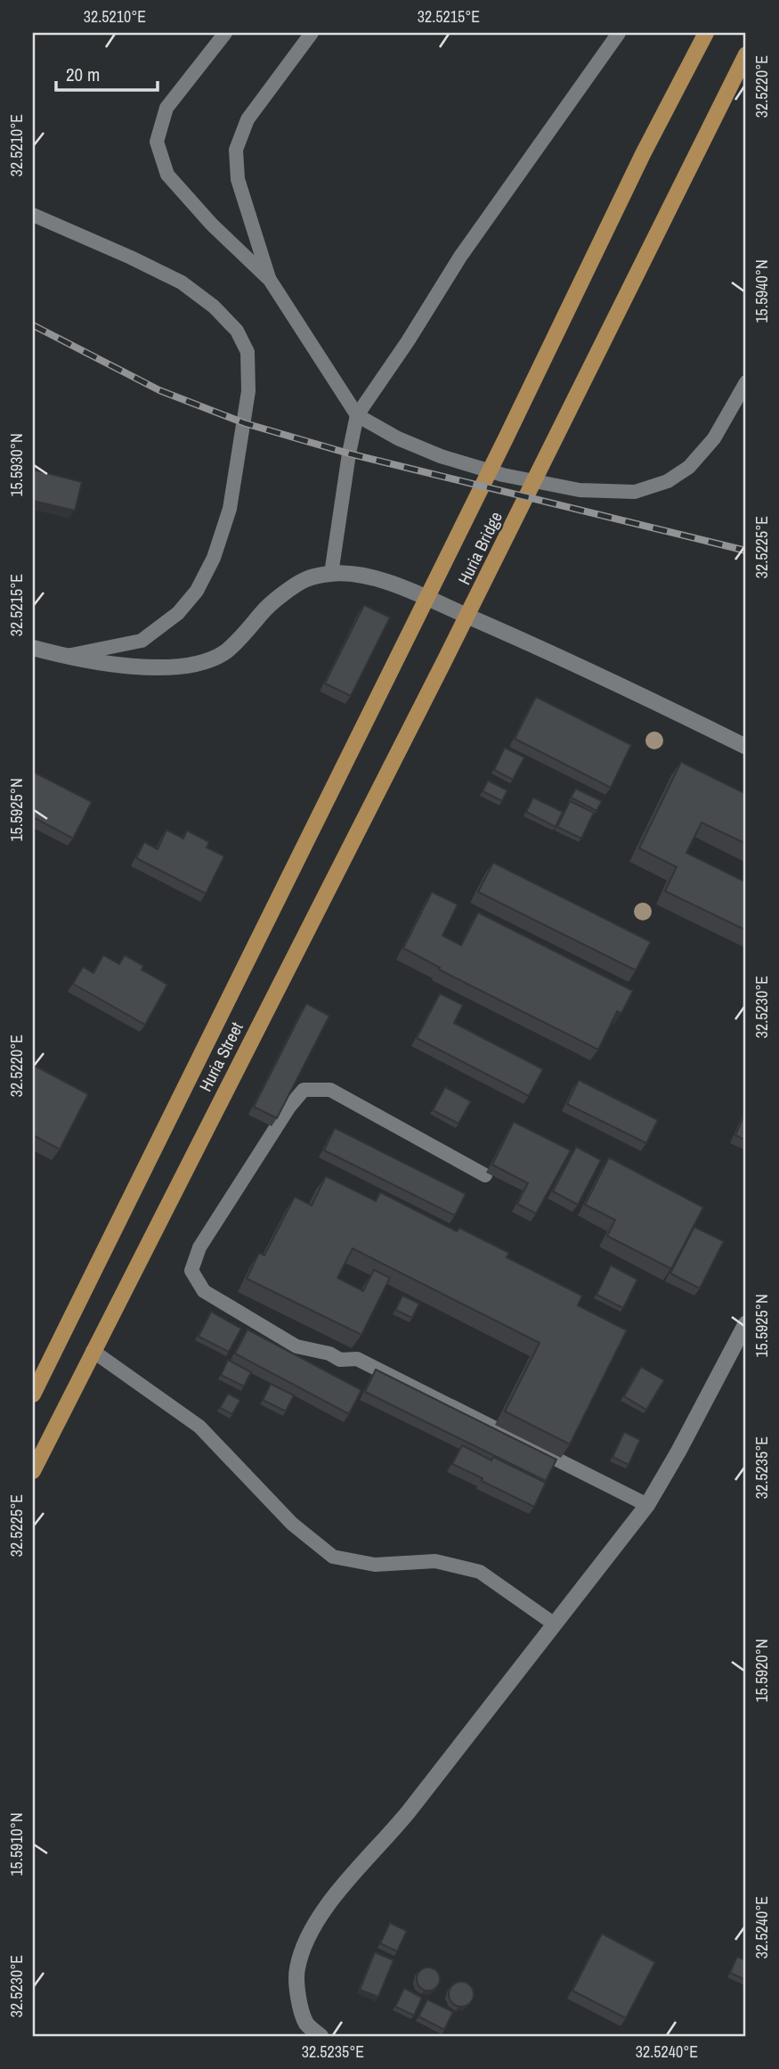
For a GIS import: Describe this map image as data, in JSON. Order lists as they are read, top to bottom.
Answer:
{
  "streets": {
    "main road": ["Huria Bridge", "Huria Street"]
  },
  "crossings": [
    ["Huria Bridge", "Huria Street"]
  ],
  "scale_bar": "20 m",
  "coordinates": [
    "32.5210°E",
    "32.5215°E",
    "32.5220°E",
    "15.5940°N",
    "15.5930°N",
    "32.5225°E",
    "15.5925°N",
    "32.5230°E",
    "32.5235°E",
    "15.5920°N",
    "15.5910°N",
    "32.5240°E"
  ]
}
